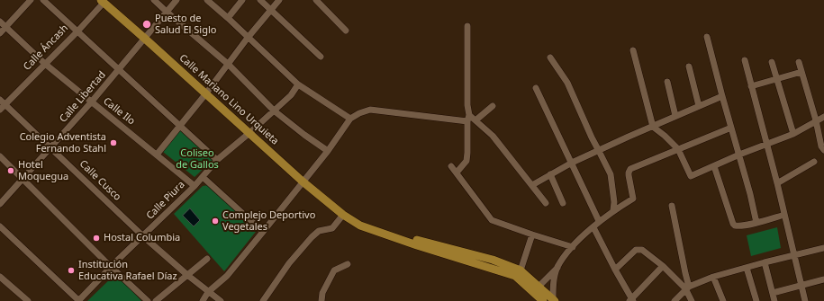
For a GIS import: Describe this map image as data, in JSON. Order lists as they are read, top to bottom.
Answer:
{
  "streets": {
    "main road": ["Calle Mariano Lino Urquieta"],
    "street": [
      "Calle Áncash",
      "Calle Libertad",
      "Calle Ilo",
      "Calle Cusco",
      "Calle Piura"
    ]
  },
  "crossings": [
    ["Calle Áncash", "Calle Mariano Lino Urquieta"],
    ["Calle Áncash", "Calle Ilo"],
    ["Calle Áncash", "Calle Cusco"],
    ["Calle Libertad", "Calle Mariano Lino Urquieta"],
    ["Calle Libertad", "Calle Ilo"],
    ["Calle Libertad", "Calle Cusco"],
    ["Calle Mariano Lino Urquieta", "Calle Piura"],
    ["Calle Ilo", "Calle Piura"],
    ["Calle Cusco", "Calle Piura"]
  ],
  "parks": ["Coliseo de Gallos"],
  "places": [
    "Puesto de Salud El Siglo",
    "Colegio Adventista Fernando Stahl",
    "Hotel Moquegua",
    "Complejo Deportivo Vegetales",
    "Hostal Columbia",
    "Institución Educativa Rafael Díaz"
  ]
}
